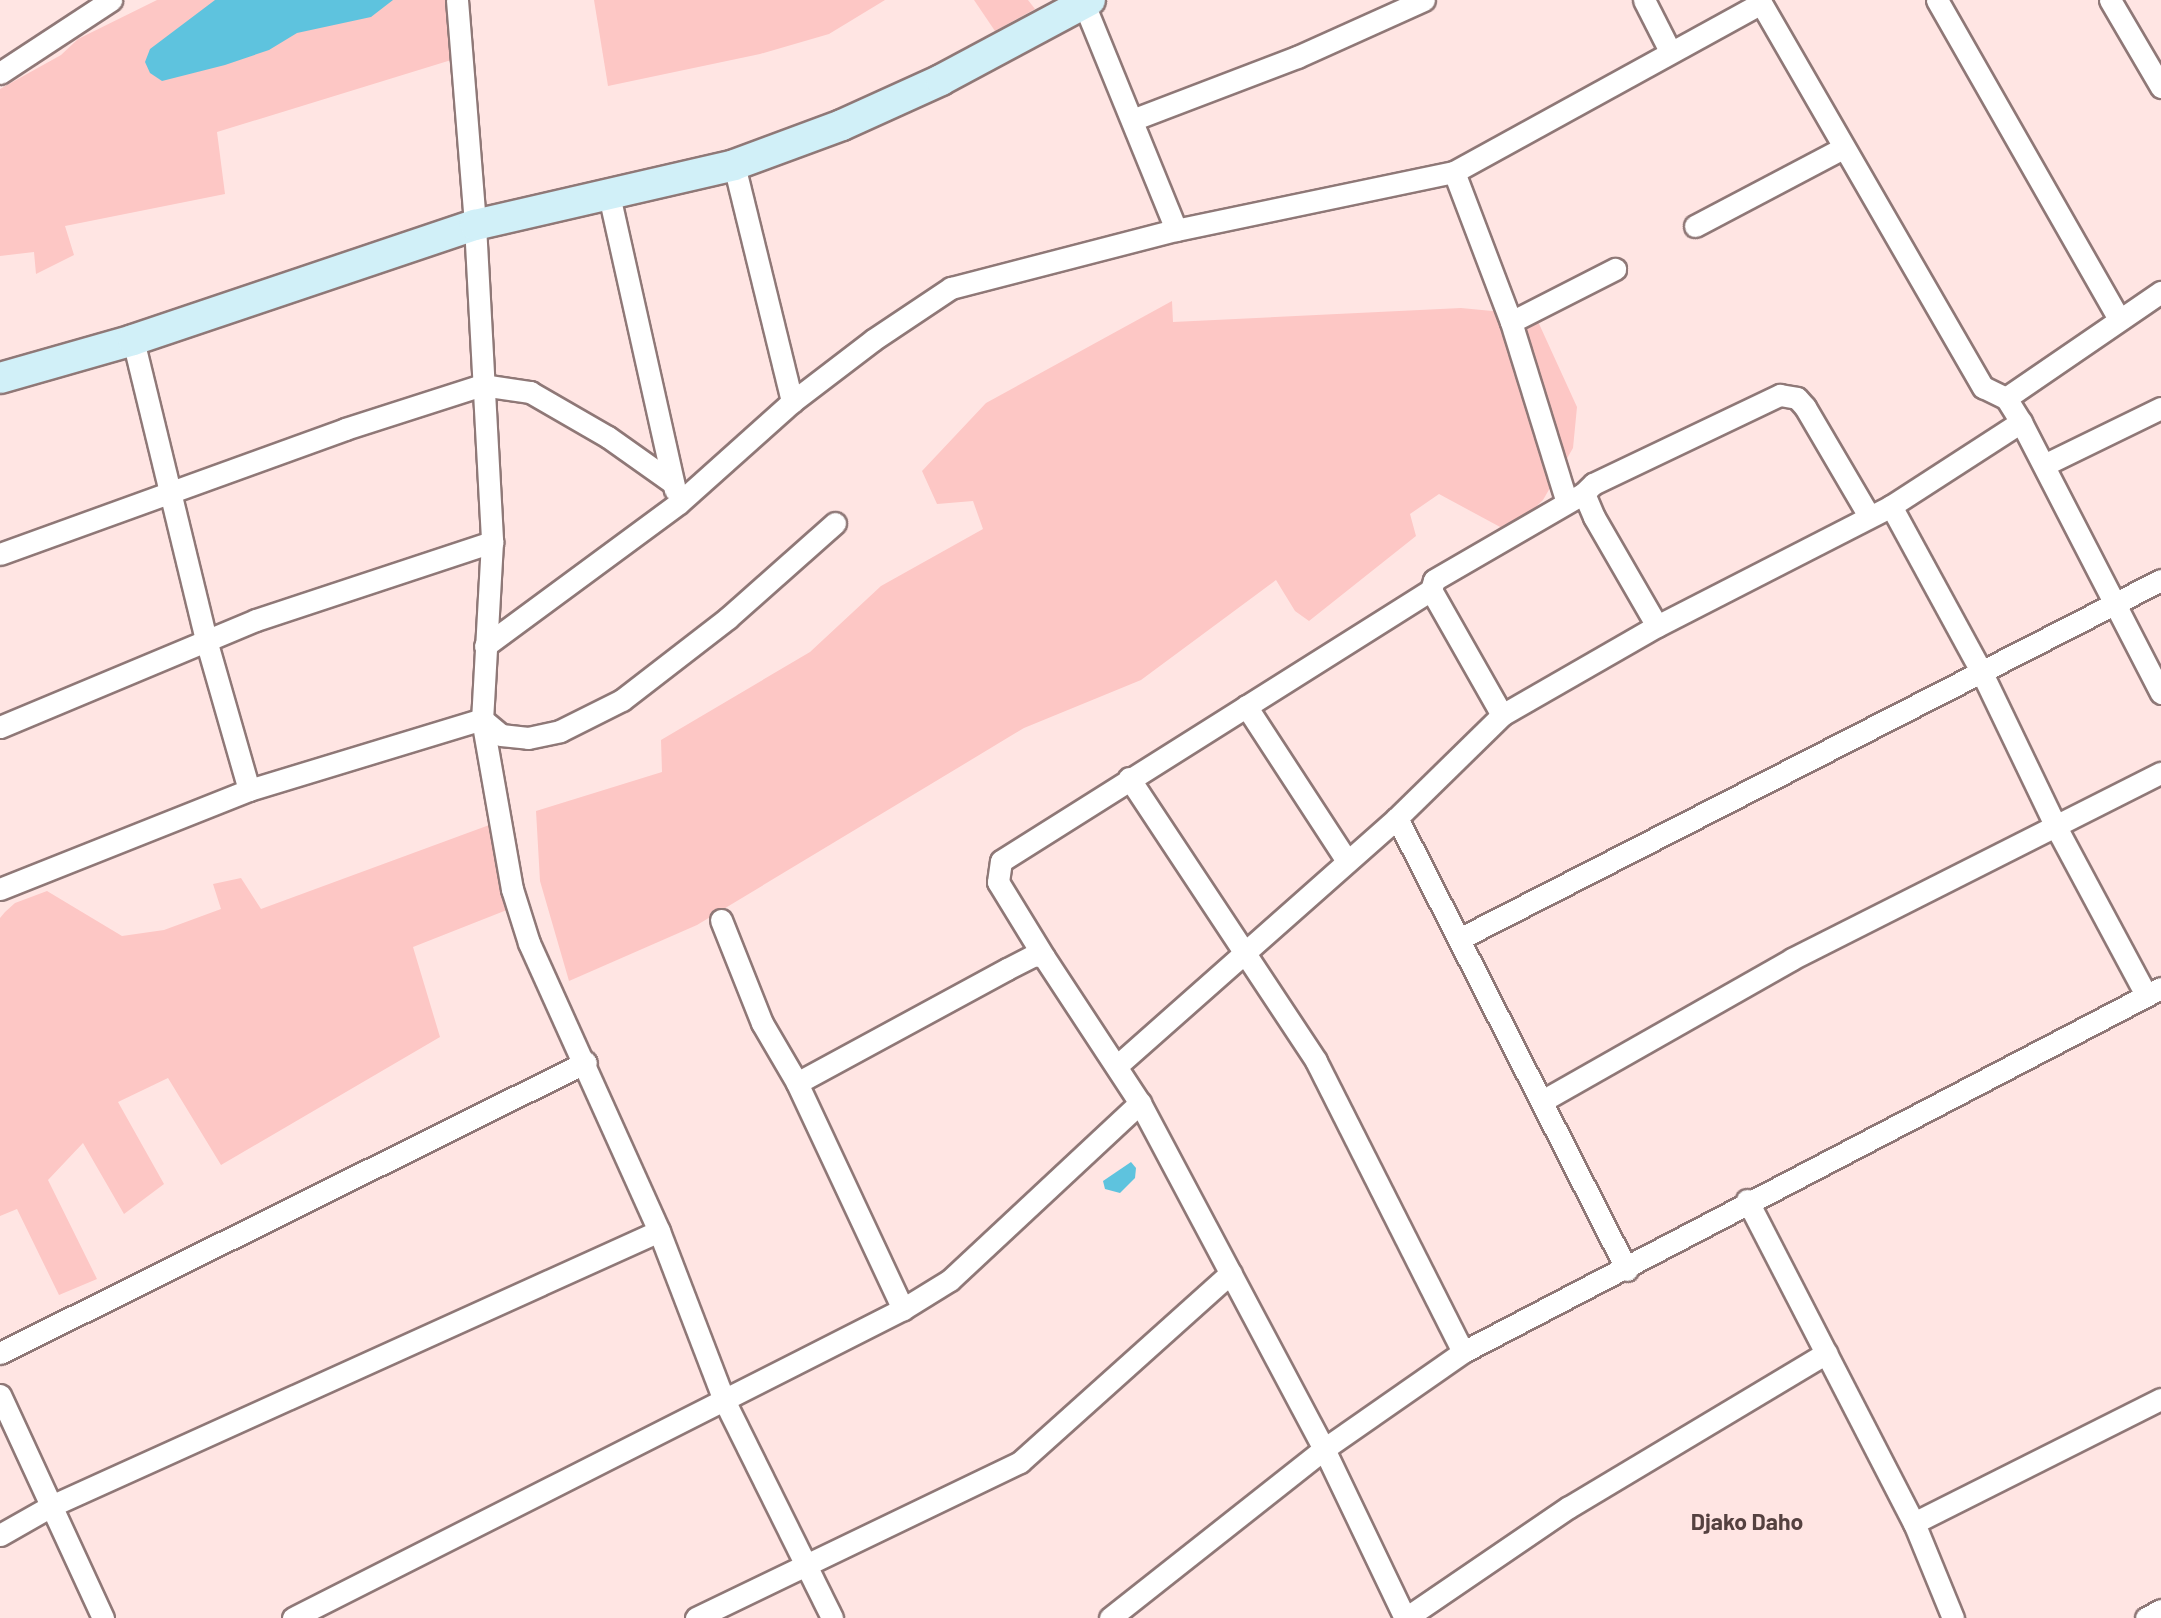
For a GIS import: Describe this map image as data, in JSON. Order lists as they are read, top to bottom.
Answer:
{
  "districts": ["Djako Daho"]
}
